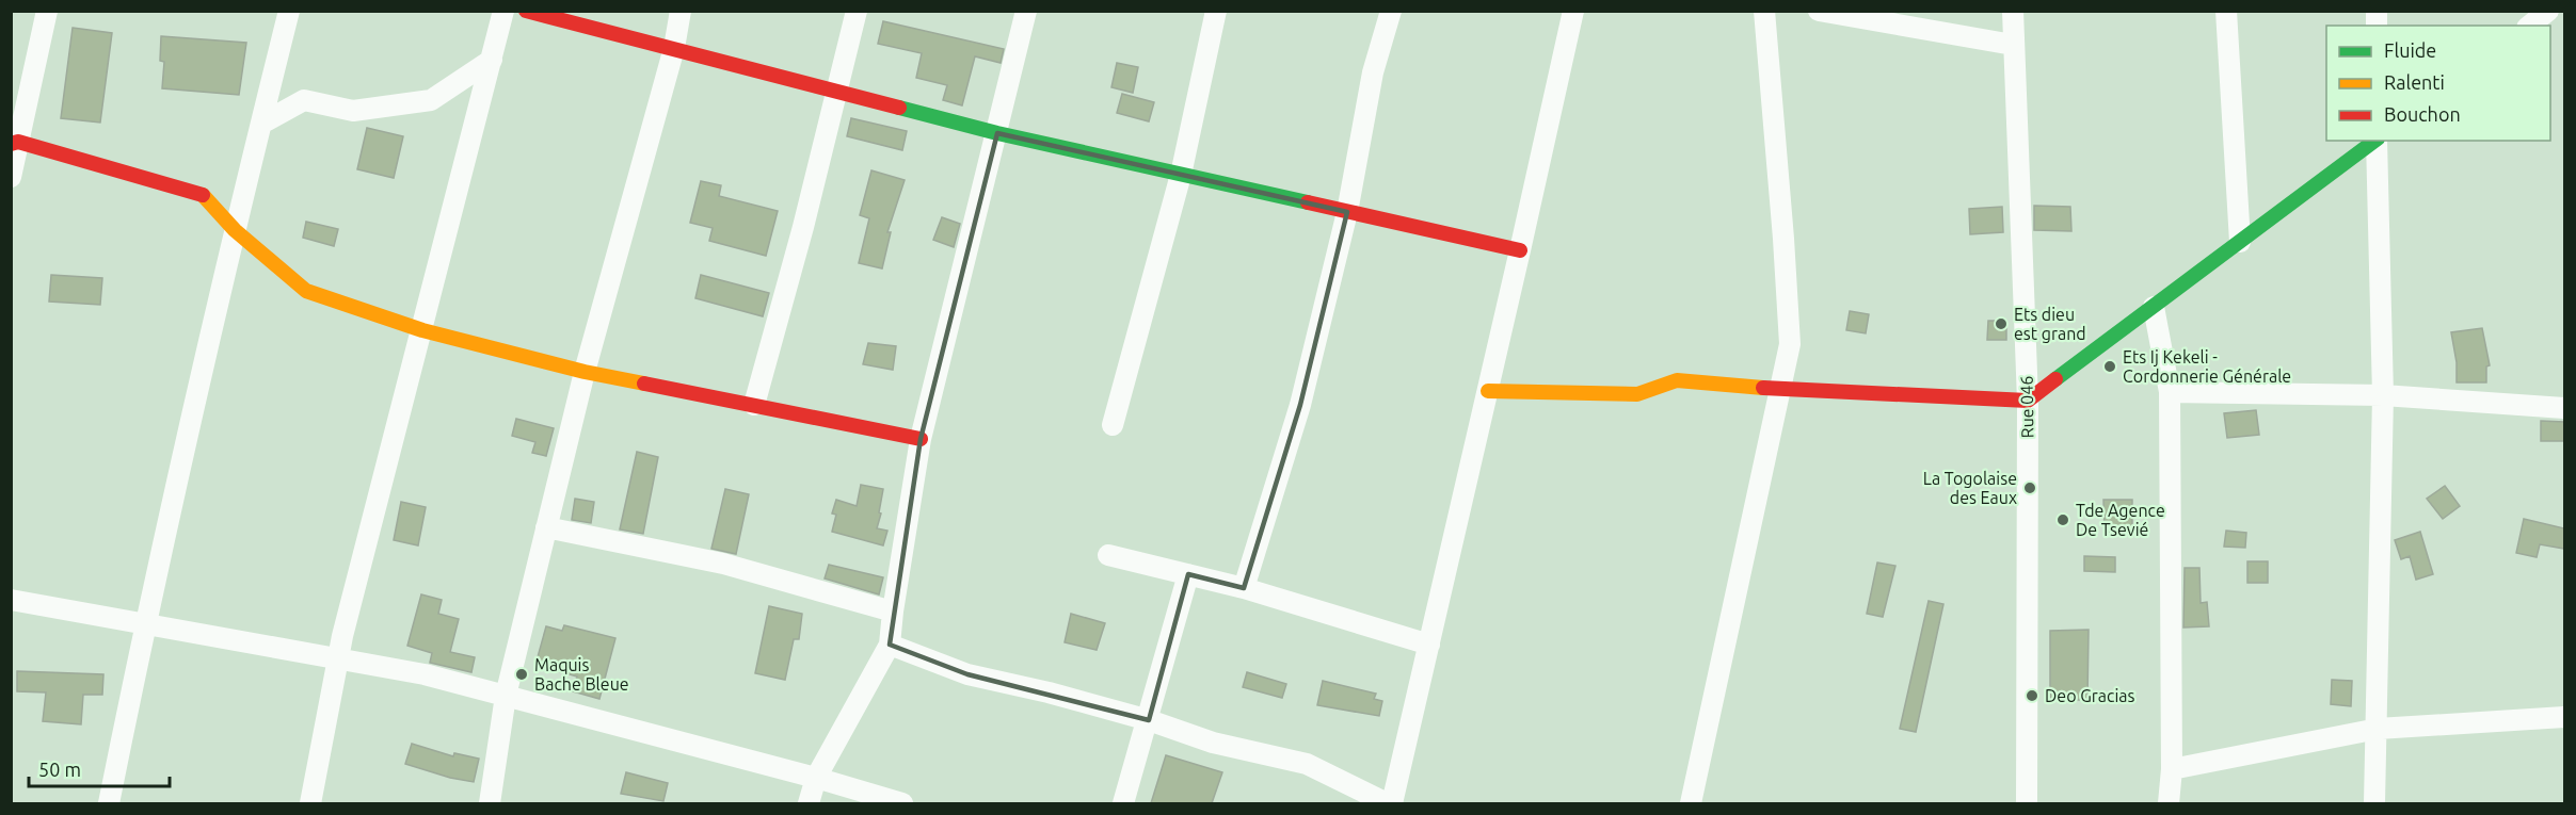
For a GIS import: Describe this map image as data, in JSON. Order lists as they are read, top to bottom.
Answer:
{
  "streets": {
    "street": ["Rue 046"]
  },
  "places": [
    "Ets dieu est grand",
    "Ets Ij Kekeli - Cordonnerie Générale",
    "La Togolaise des Eaux",
    "Tde Agence De Tsevié",
    "Maquis Bache Bleue",
    "Deo Gracias"
  ],
  "legend": ["Fluide", "Ralenti", "Bouchon"],
  "scale_bar": "50 m"
}
